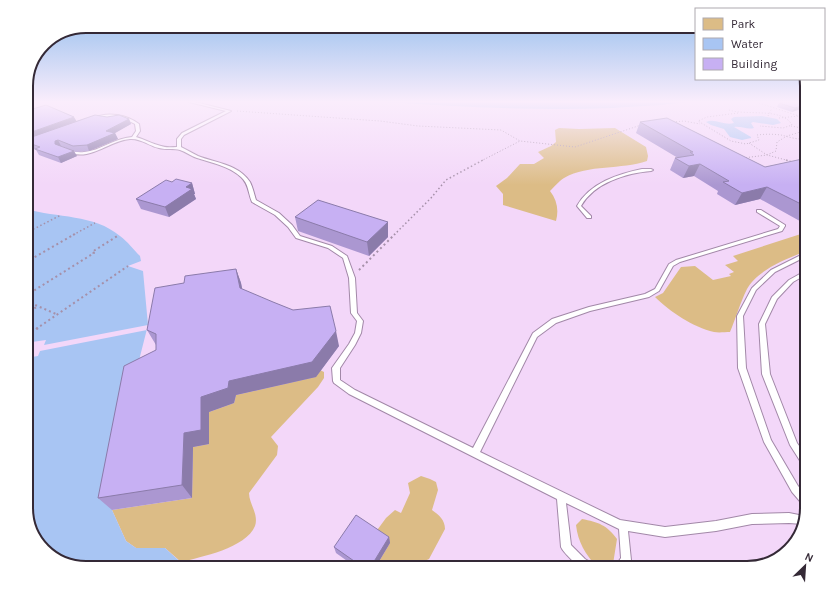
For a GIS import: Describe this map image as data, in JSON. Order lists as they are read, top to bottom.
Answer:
{
  "legend": ["Park", "Water", "Building"],
  "north": "top right"
}
